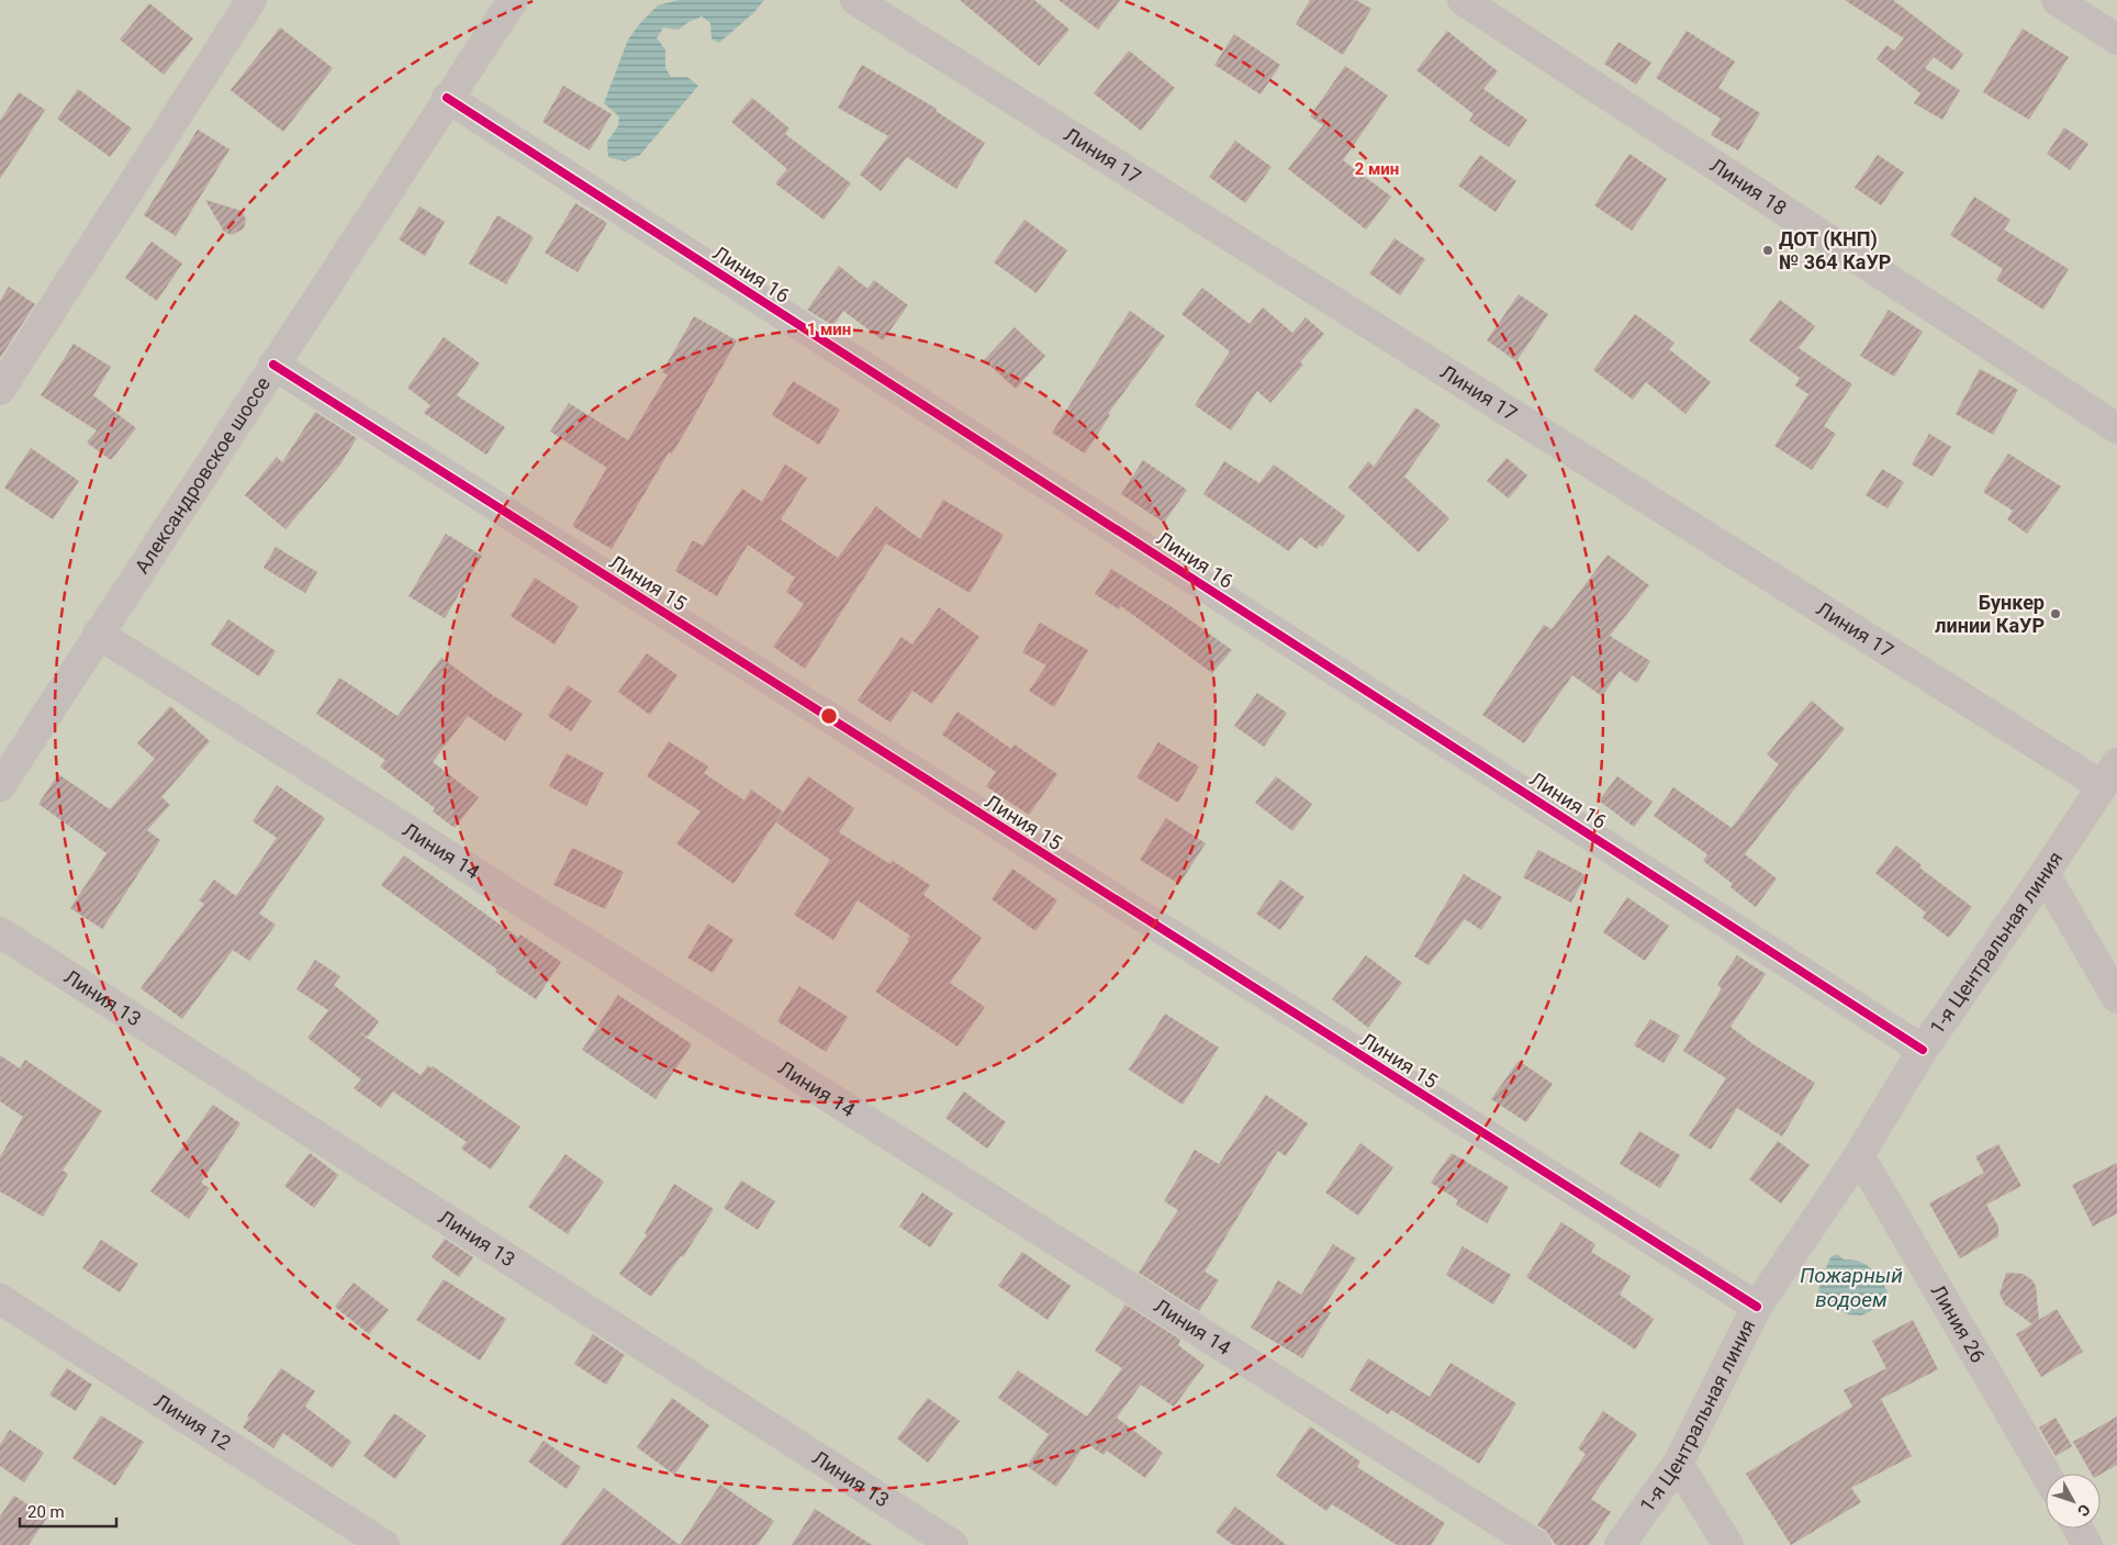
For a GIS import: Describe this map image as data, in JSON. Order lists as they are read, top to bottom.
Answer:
{
  "streets": {
    "street": [
      "Линия 17",
      "Линия 18",
      "Линия 16",
      "Александровское шоссе",
      "Линия 15",
      "Линия 14",
      "1-я Центральная линия",
      "Линия 13",
      "Линия 26",
      "Линия 12"
    ]
  },
  "crossings": [
    ["Линия 17", "1-я Центральная линия"],
    ["Линия 16", "Александровское шоссе"],
    ["Линия 16", "1-я Центральная линия"],
    ["Александровское шоссе", "Линия 15"],
    ["Александровское шоссе", "Линия 14"],
    ["Линия 15", "1-я Центральная линия"],
    ["1-я Центральная линия", "Линия 26"]
  ],
  "water": ["Пожарный водоем"],
  "places": ["ДОТ (КНП) № 364 КаУР", "Бункер линии КаУР"],
  "scale_bar": "20 m",
  "north": "bottom right",
  "rings": ["2 мин", "1 мин"]
}
